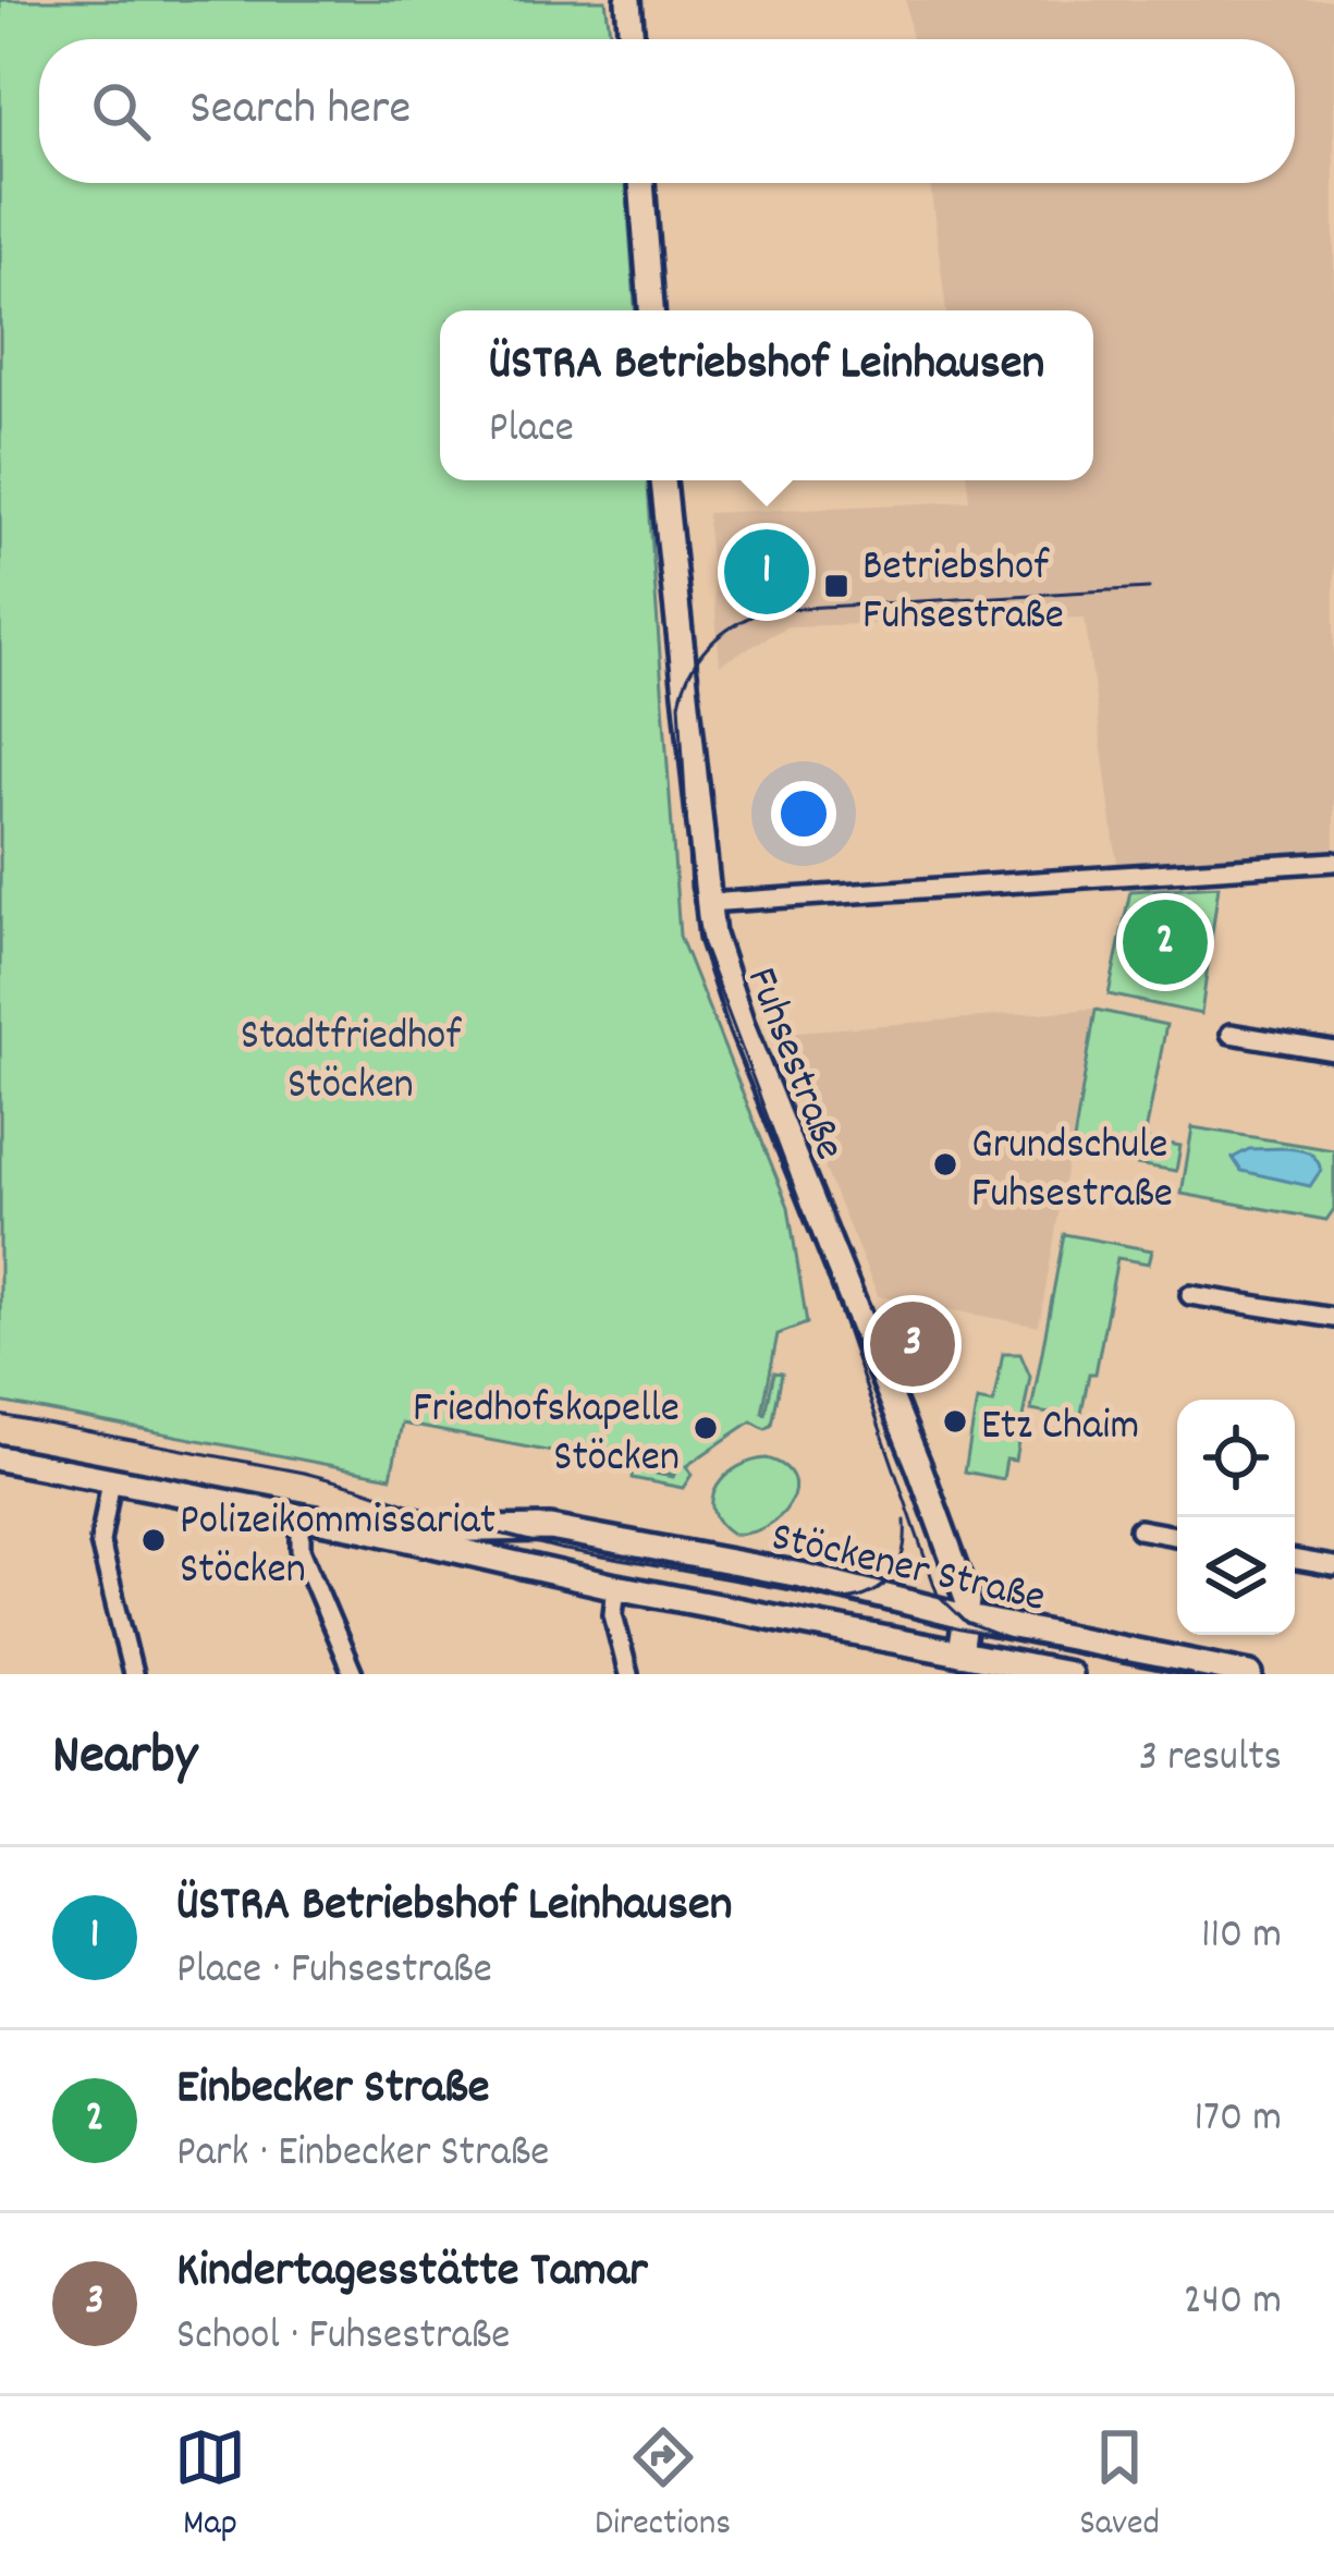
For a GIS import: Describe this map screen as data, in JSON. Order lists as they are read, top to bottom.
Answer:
{
  "streets": {
    "street": ["Fuhsestraße", "Stöckener Straße"]
  },
  "crossings": [
    ["Fuhsestraße", "Stöckener Straße"]
  ],
  "parks": ["Stadtfriedhof Stöcken"],
  "places": {
    "transit": ["Betriebshof Fuhsestraße"],
    "other": [
      "Grundschule Fuhsestraße",
      "Etz Chaim",
      "Friedhofskapelle Stöcken",
      "Polizeikommissariat Stöcken"
    ]
  },
  "page": {
    "search": "Search here",
    "popup": ["ÜSTRA Betriebshof Leinhausen", "Place"],
    "pins": ["1", "2", "3"],
    "heading": ["Nearby", "3 results"],
    "list": [
      {
        "mark": "1",
        "name": "ÜSTRA Betriebshof Leinhausen",
        "note": "Place · Fuhsestraße",
        "value": "110 m"
      },
      {
        "mark": "2",
        "name": "Einbecker Straße",
        "note": "Park · Einbecker Straße",
        "value": "170 m"
      },
      {
        "mark": "3",
        "name": "Kindertagesstätte Tamar",
        "note": "School · Fuhsestraße",
        "value": "240 m"
      }
    ],
    "nav": ["Map", "Directions", "Saved"]
  }
}
